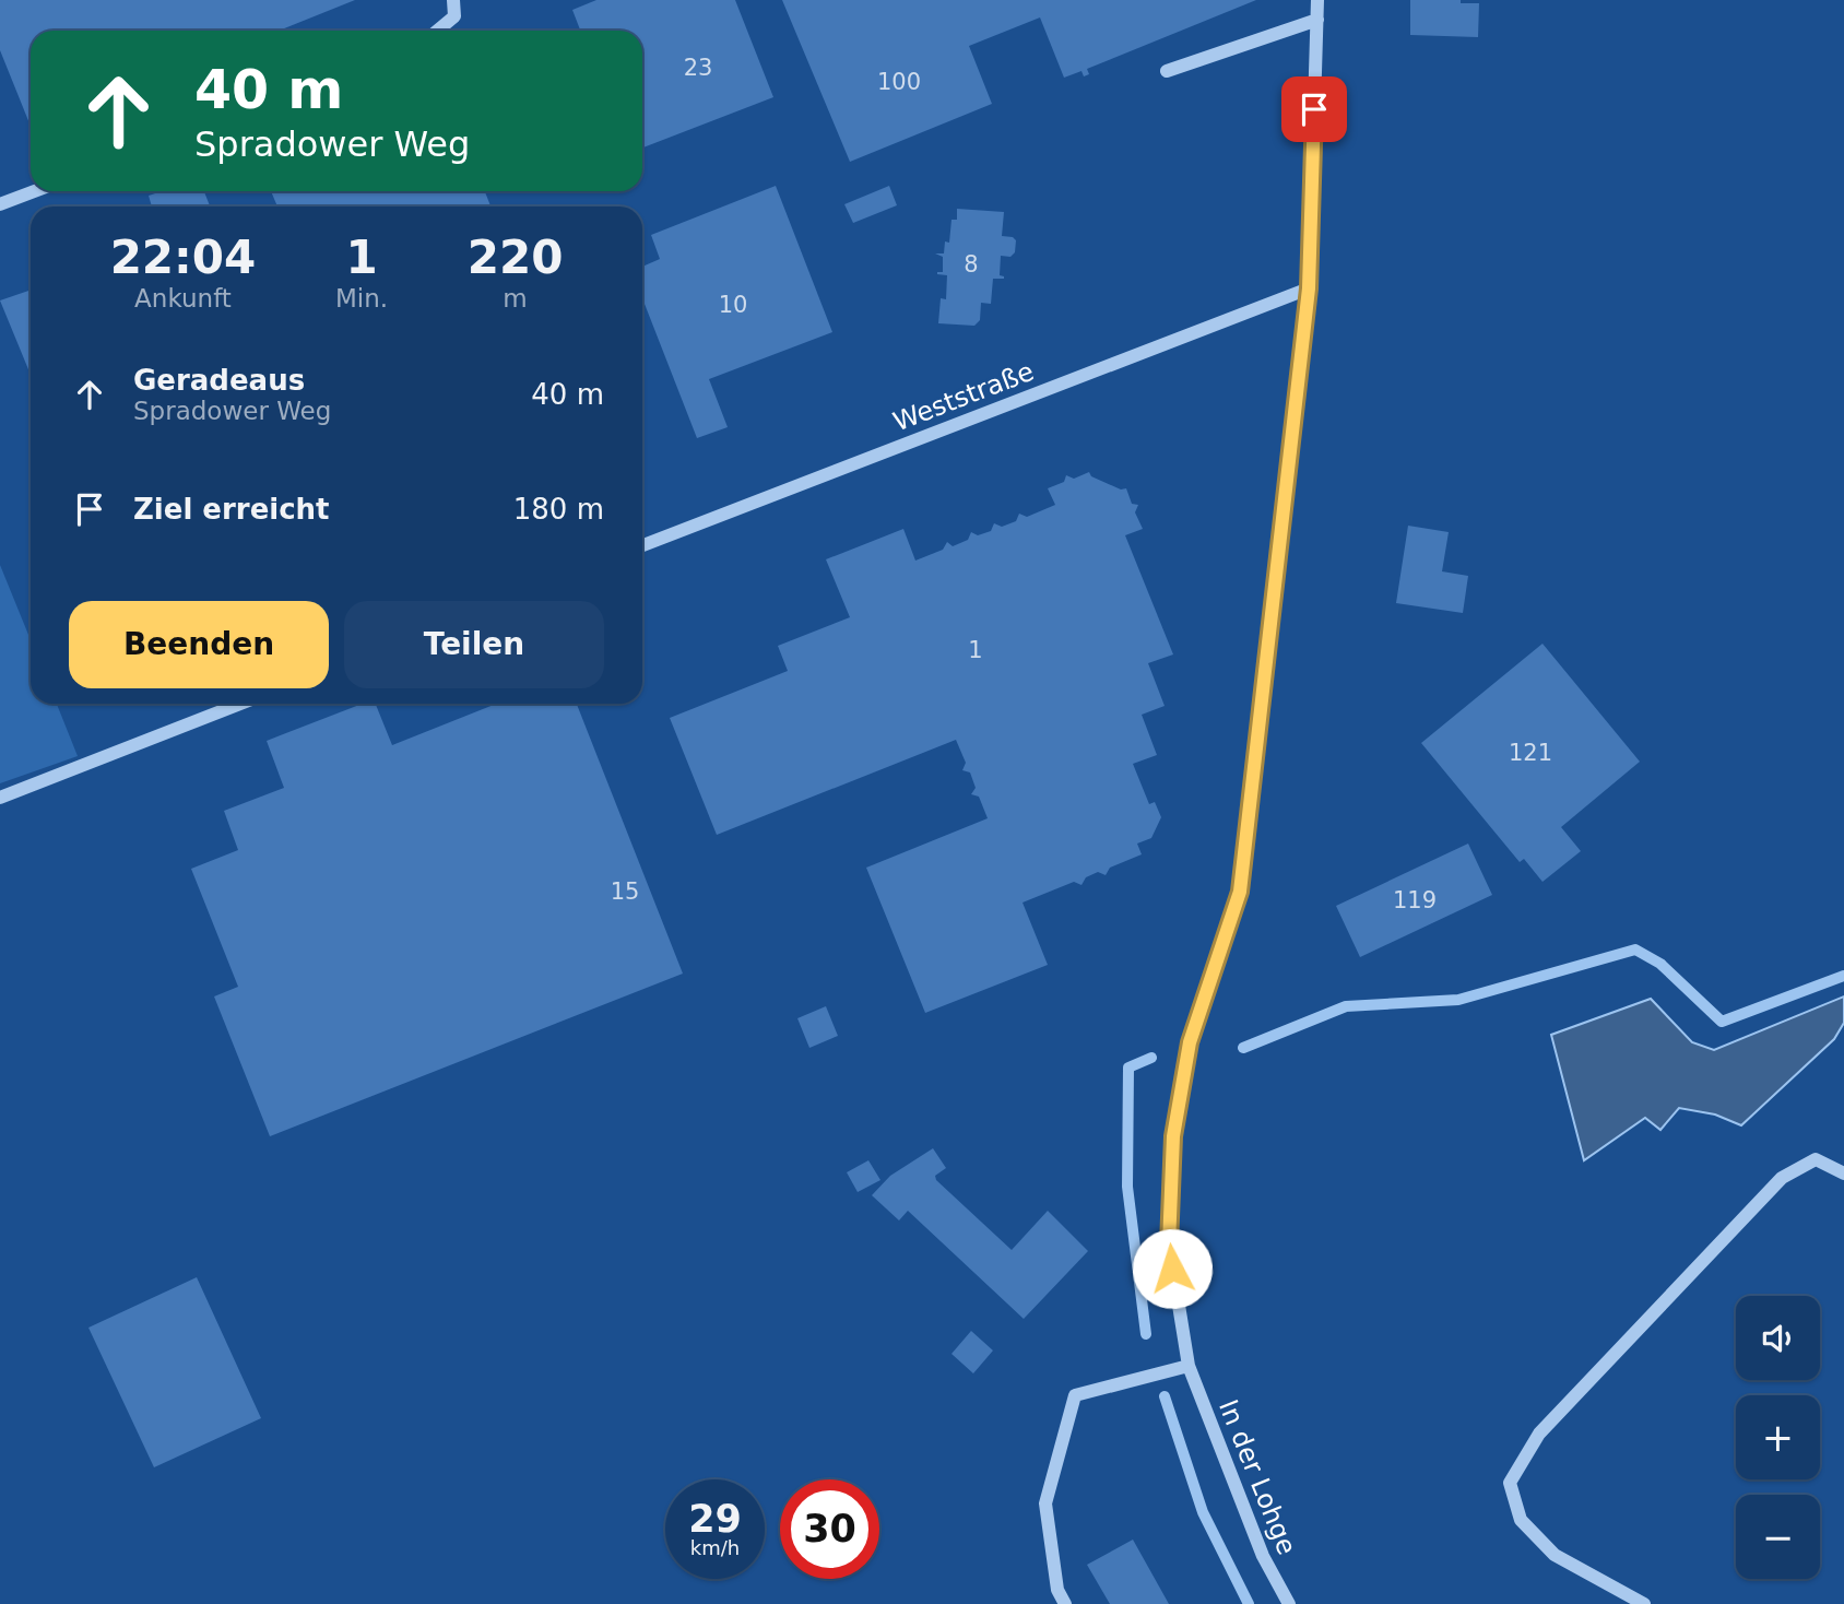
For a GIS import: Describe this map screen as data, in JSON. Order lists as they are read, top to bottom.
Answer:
{
  "streets": {
    "street": ["Weststraße", "In der Lohge"]
  },
  "crossings": [
    ["Weststraße", "In der Lohge"]
  ],
  "house_numbers": [
    "23",
    "100",
    "8",
    "10",
    "1",
    "121",
    "15",
    "119"
  ],
  "page": {
    "turn": ["40 m", "Spradower Weg"],
    "eta": [
      "22:04",
      "Ankunft",
      "1",
      "Min.",
      "220",
      "m"
    ],
    "list": [
      {
        "name": "Geradeaus",
        "note": "Spradower Weg",
        "value": "40 m"
      },
      {
        "name": "Ziel erreicht",
        "value": "180 m"
      }
    ],
    "buttons": ["Beenden", "Teilen"],
    "map_buttons": ["+", "−"],
    "speed": "29 km/h",
    "limit": "30"
  }
}
